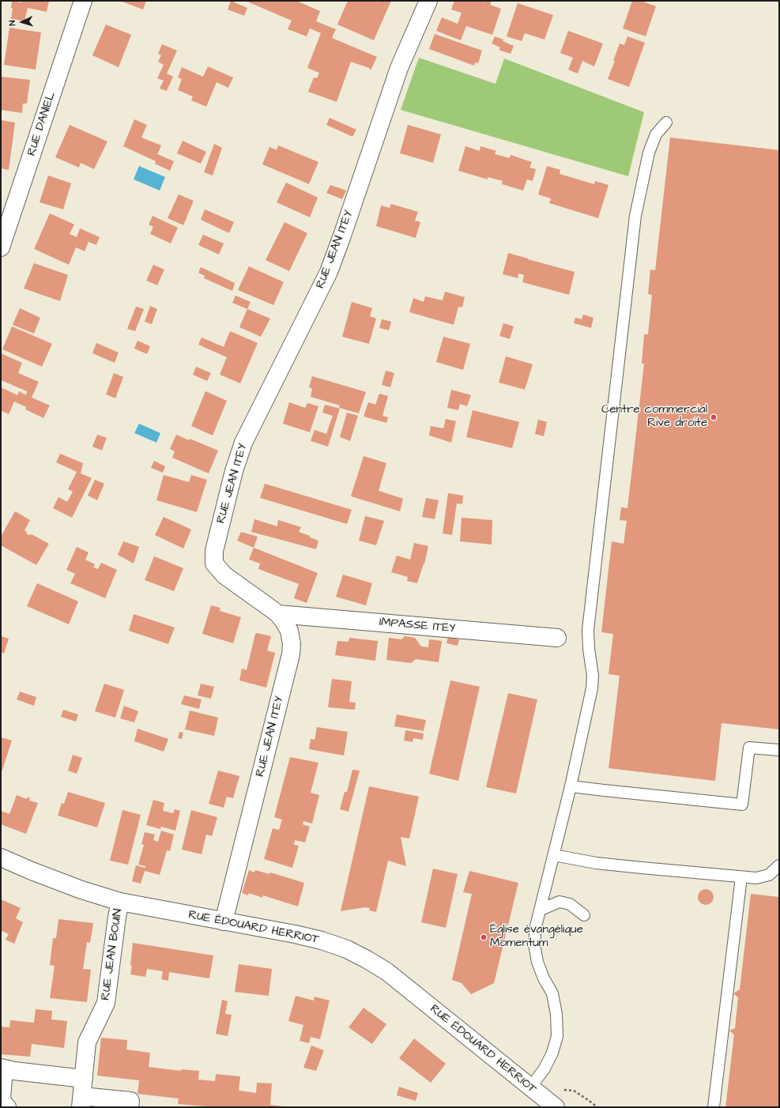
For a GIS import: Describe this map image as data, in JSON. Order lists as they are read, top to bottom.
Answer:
{
  "streets": {
    "street": [
      "RUE DANIEL",
      "RUE JEAN ITEY",
      "IMPASSE ITEY",
      "RUE ÉDOUARD HERRIOT",
      "RUE JEAN BOUIN"
    ]
  },
  "crossings": [
    ["RUE JEAN ITEY", "IMPASSE ITEY"],
    ["RUE JEAN ITEY", "RUE ÉDOUARD HERRIOT"],
    ["RUE ÉDOUARD HERRIOT", "RUE JEAN BOUIN"]
  ],
  "places": ["Centre commercial Rive droite", "Église évangélique Momentum"],
  "north": "left"
}
